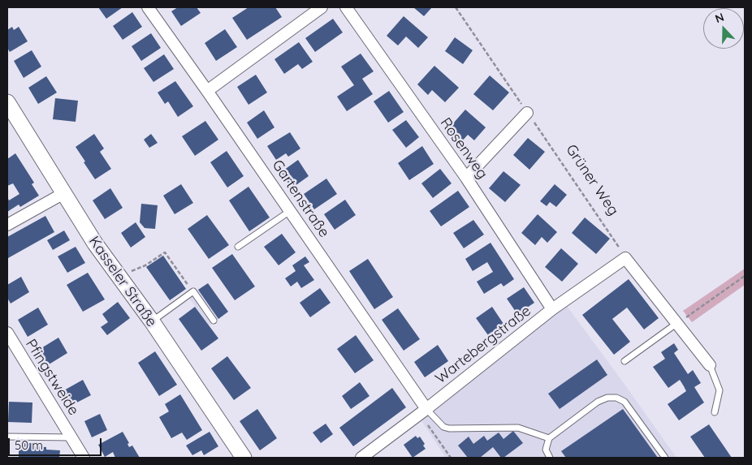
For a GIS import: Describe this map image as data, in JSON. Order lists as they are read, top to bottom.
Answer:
{
  "streets": {
    "main road": ["Kasseler Straße"],
    "street": [
      "Rosenweg",
      "Gartenstraße",
      "Wartebergstraße",
      "Pfingstweide"
    ],
    "path": ["Grüner Weg"]
  },
  "crossings": [
    ["Rosenweg", "Wartebergstraße"],
    ["Grüner Weg", "Wartebergstraße"],
    ["Gartenstraße", "Wartebergstraße"]
  ],
  "scale_bar": "50 m",
  "north": "top"
}
